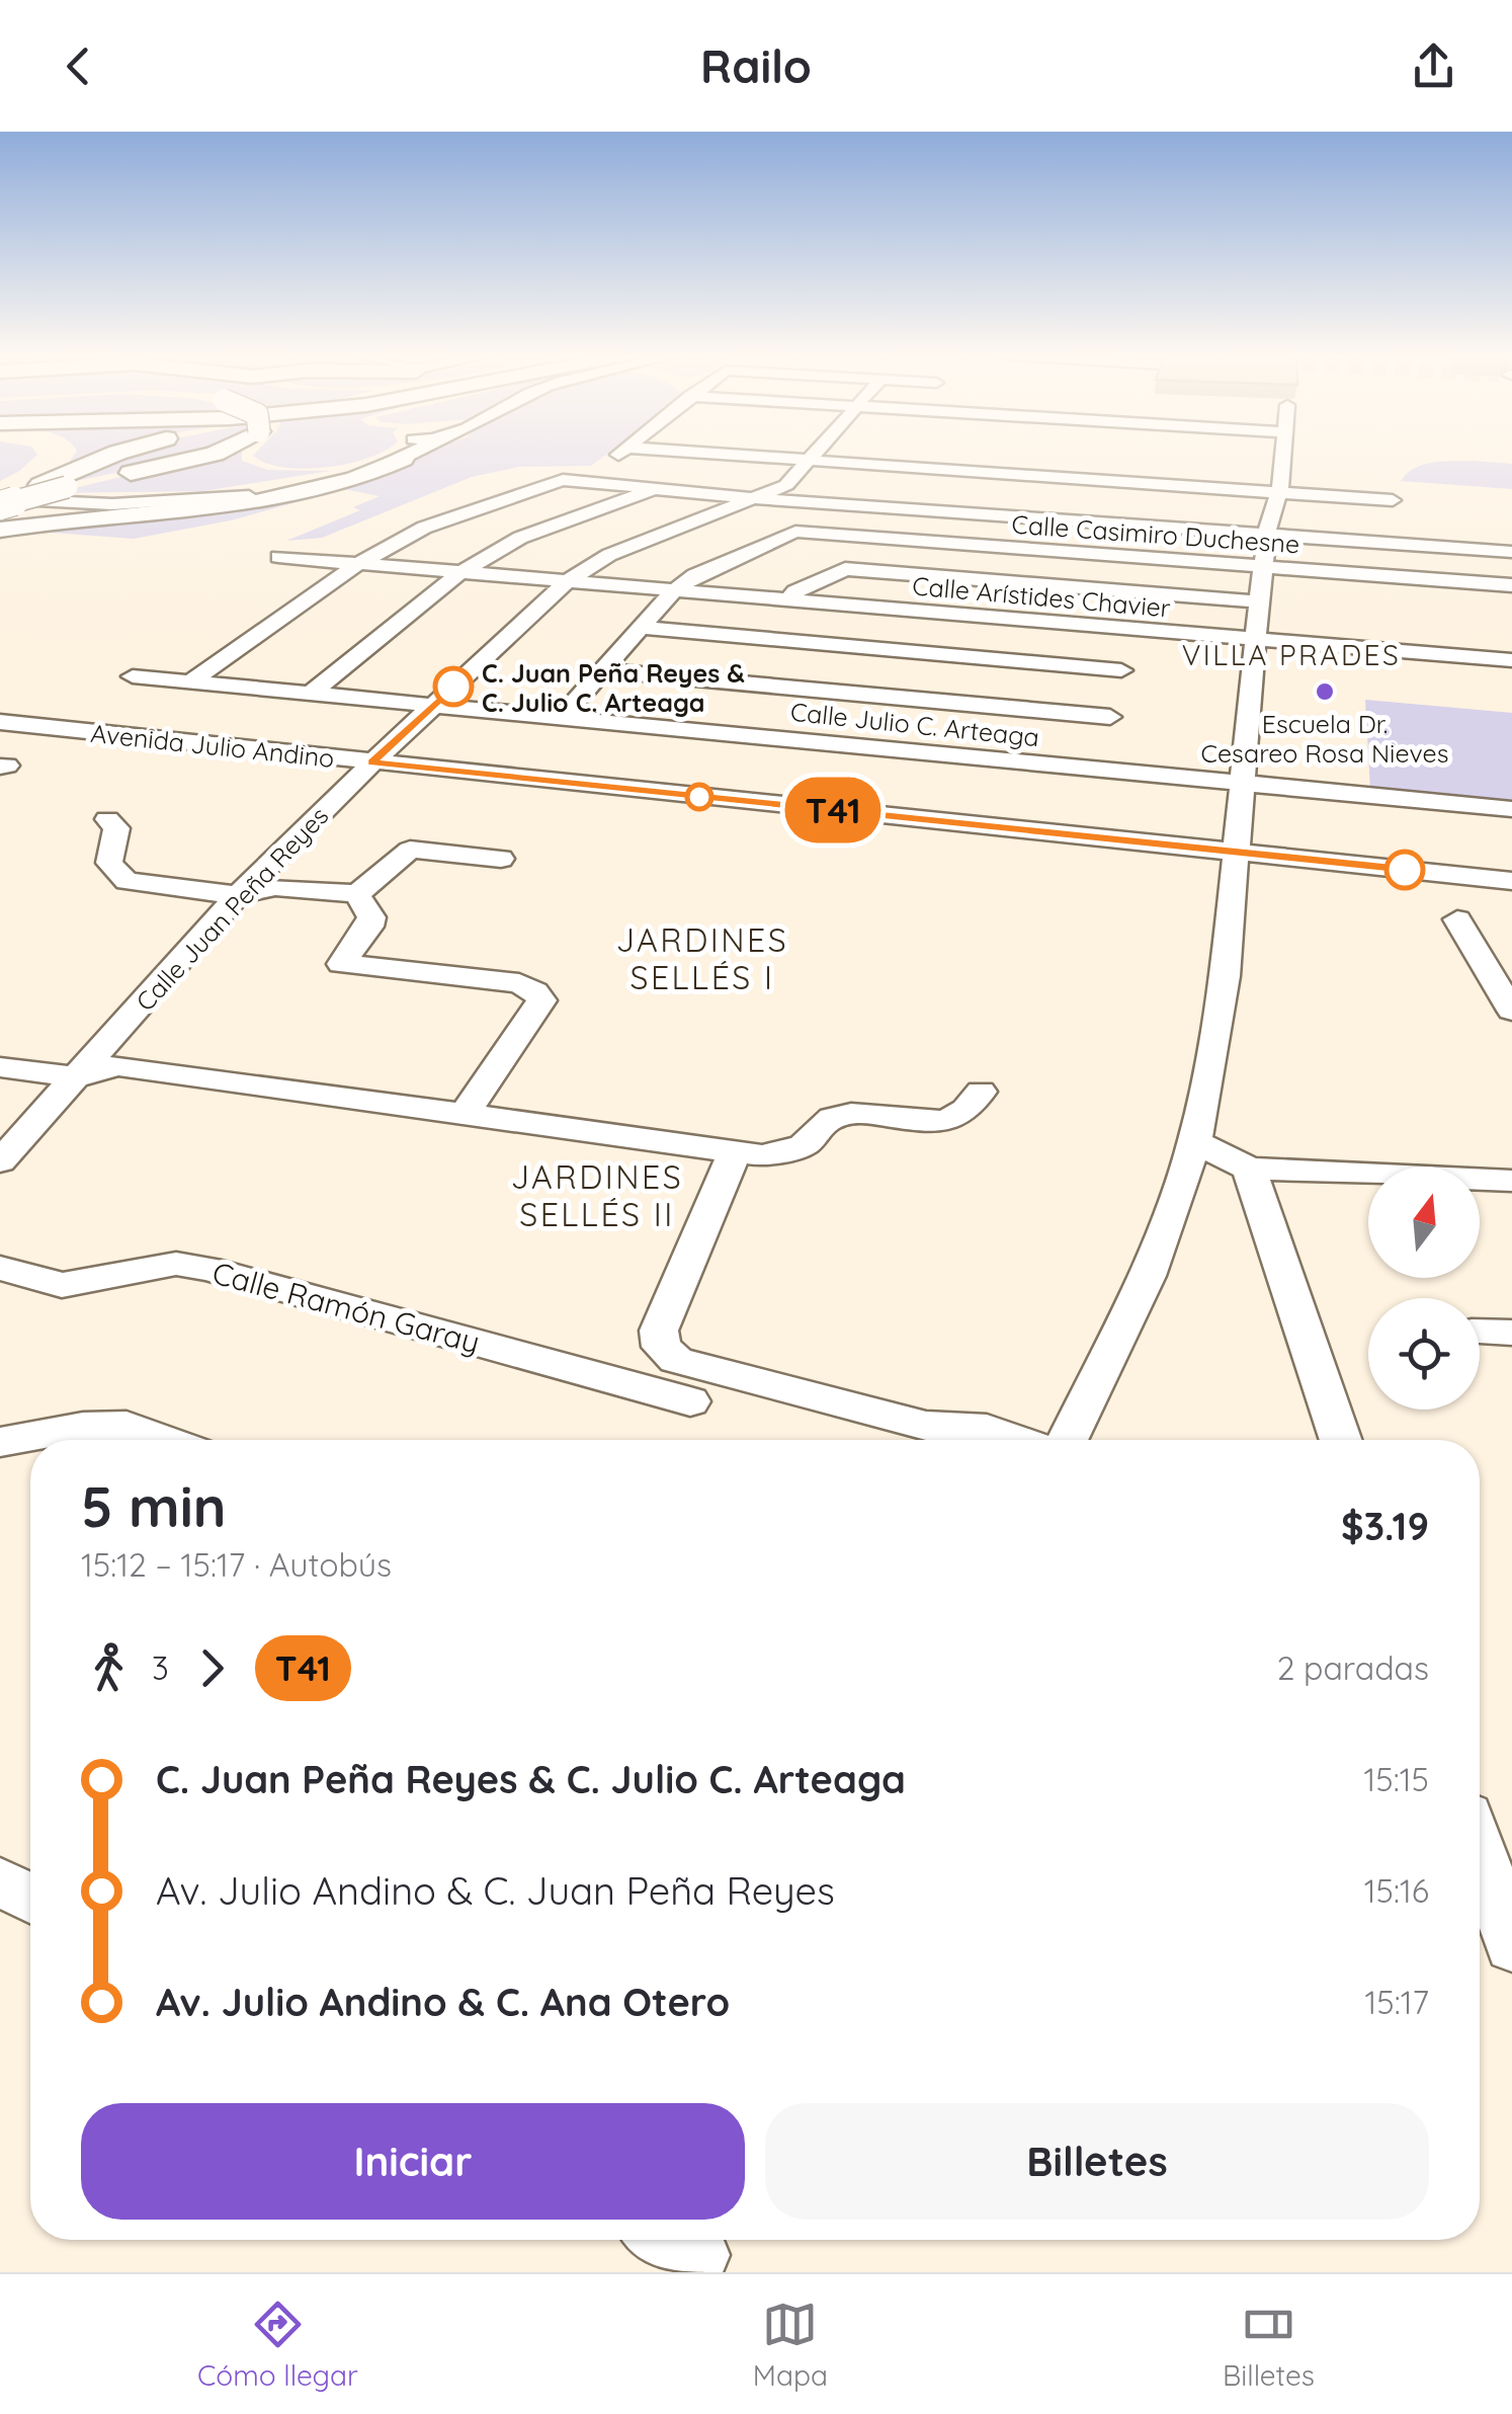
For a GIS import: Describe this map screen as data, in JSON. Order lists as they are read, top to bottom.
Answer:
{
  "streets": {
    "street": [
      "Calle Casimiro Duchesne",
      "Calle Arístides Chavier",
      "Calle Julio C. Arteaga",
      "Avenida Julio Andino",
      "Calle Juan Peña Reyes",
      "Calle Ramón Garay"
    ]
  },
  "crossings": [
    ["Calle Casimiro Duchesne", "Calle Arístides Chavier"],
    ["Calle Arístides Chavier", "Calle Juan Peña Reyes"],
    ["Calle Julio C. Arteaga", "Calle Juan Peña Reyes"],
    ["Avenida Julio Andino", "Calle Juan Peña Reyes"]
  ],
  "districts": ["VILLA PRADES", "JARDINES SELLÉS I", "JARDINES SELLÉS II"],
  "places": ["C. Juan Peña Reyes & C. Julio C. Arteaga", "Escuela Dr. Cesareo Rosa Nieves"],
  "lines": ["bus line T41"],
  "north": "top",
  "page": {
    "header": "Railo",
    "on_map": "T41",
    "heading": ["5 min", "15:12 – 15:17 · Autobús", "$3.19"],
    "legs": ["3", "T41", "2 paradas"],
    "list": [
      {
        "name": "C. Juan Peña Reyes & C. Julio C. Arteaga",
        "value": "15:15"
      },
      {
        "name": "Av. Julio Andino & C. Juan Peña Reyes",
        "value": "15:16"
      },
      {
        "name": "Av. Julio Andino & C. Ana Otero",
        "value": "15:17"
      }
    ],
    "buttons": ["Iniciar", "Billetes"],
    "tabs": ["Cómo llegar", "Mapa", "Billetes"]
  }
}
